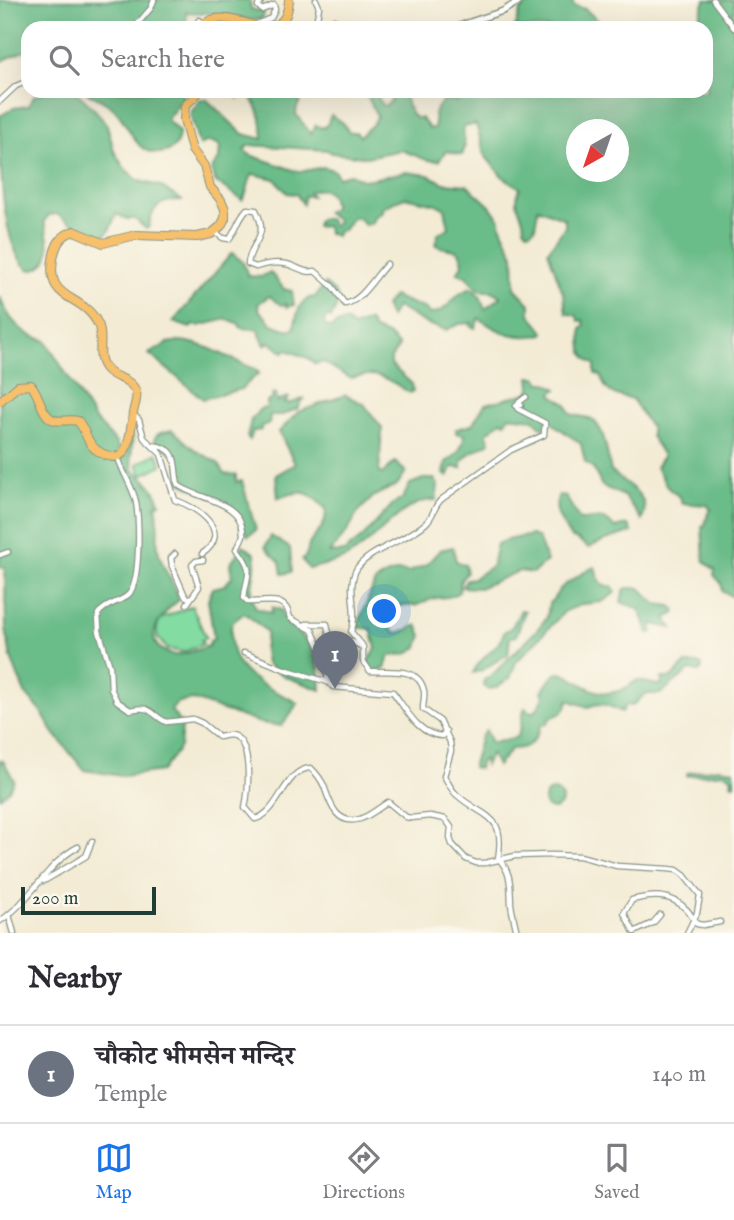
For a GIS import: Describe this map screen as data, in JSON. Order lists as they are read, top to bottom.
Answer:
{
  "scale_bar": "200 m",
  "north": "bottom left",
  "page": {
    "search": "Search here",
    "pins": "1",
    "scale": "200 m",
    "heading": "Nearby",
    "list": [
      {
        "mark": "1",
        "name": "चौकोट भीमसेन मन्दिर",
        "note": "Temple",
        "value": "140 m"
      }
    ],
    "nav": ["Map", "Directions", "Saved"]
  }
}
